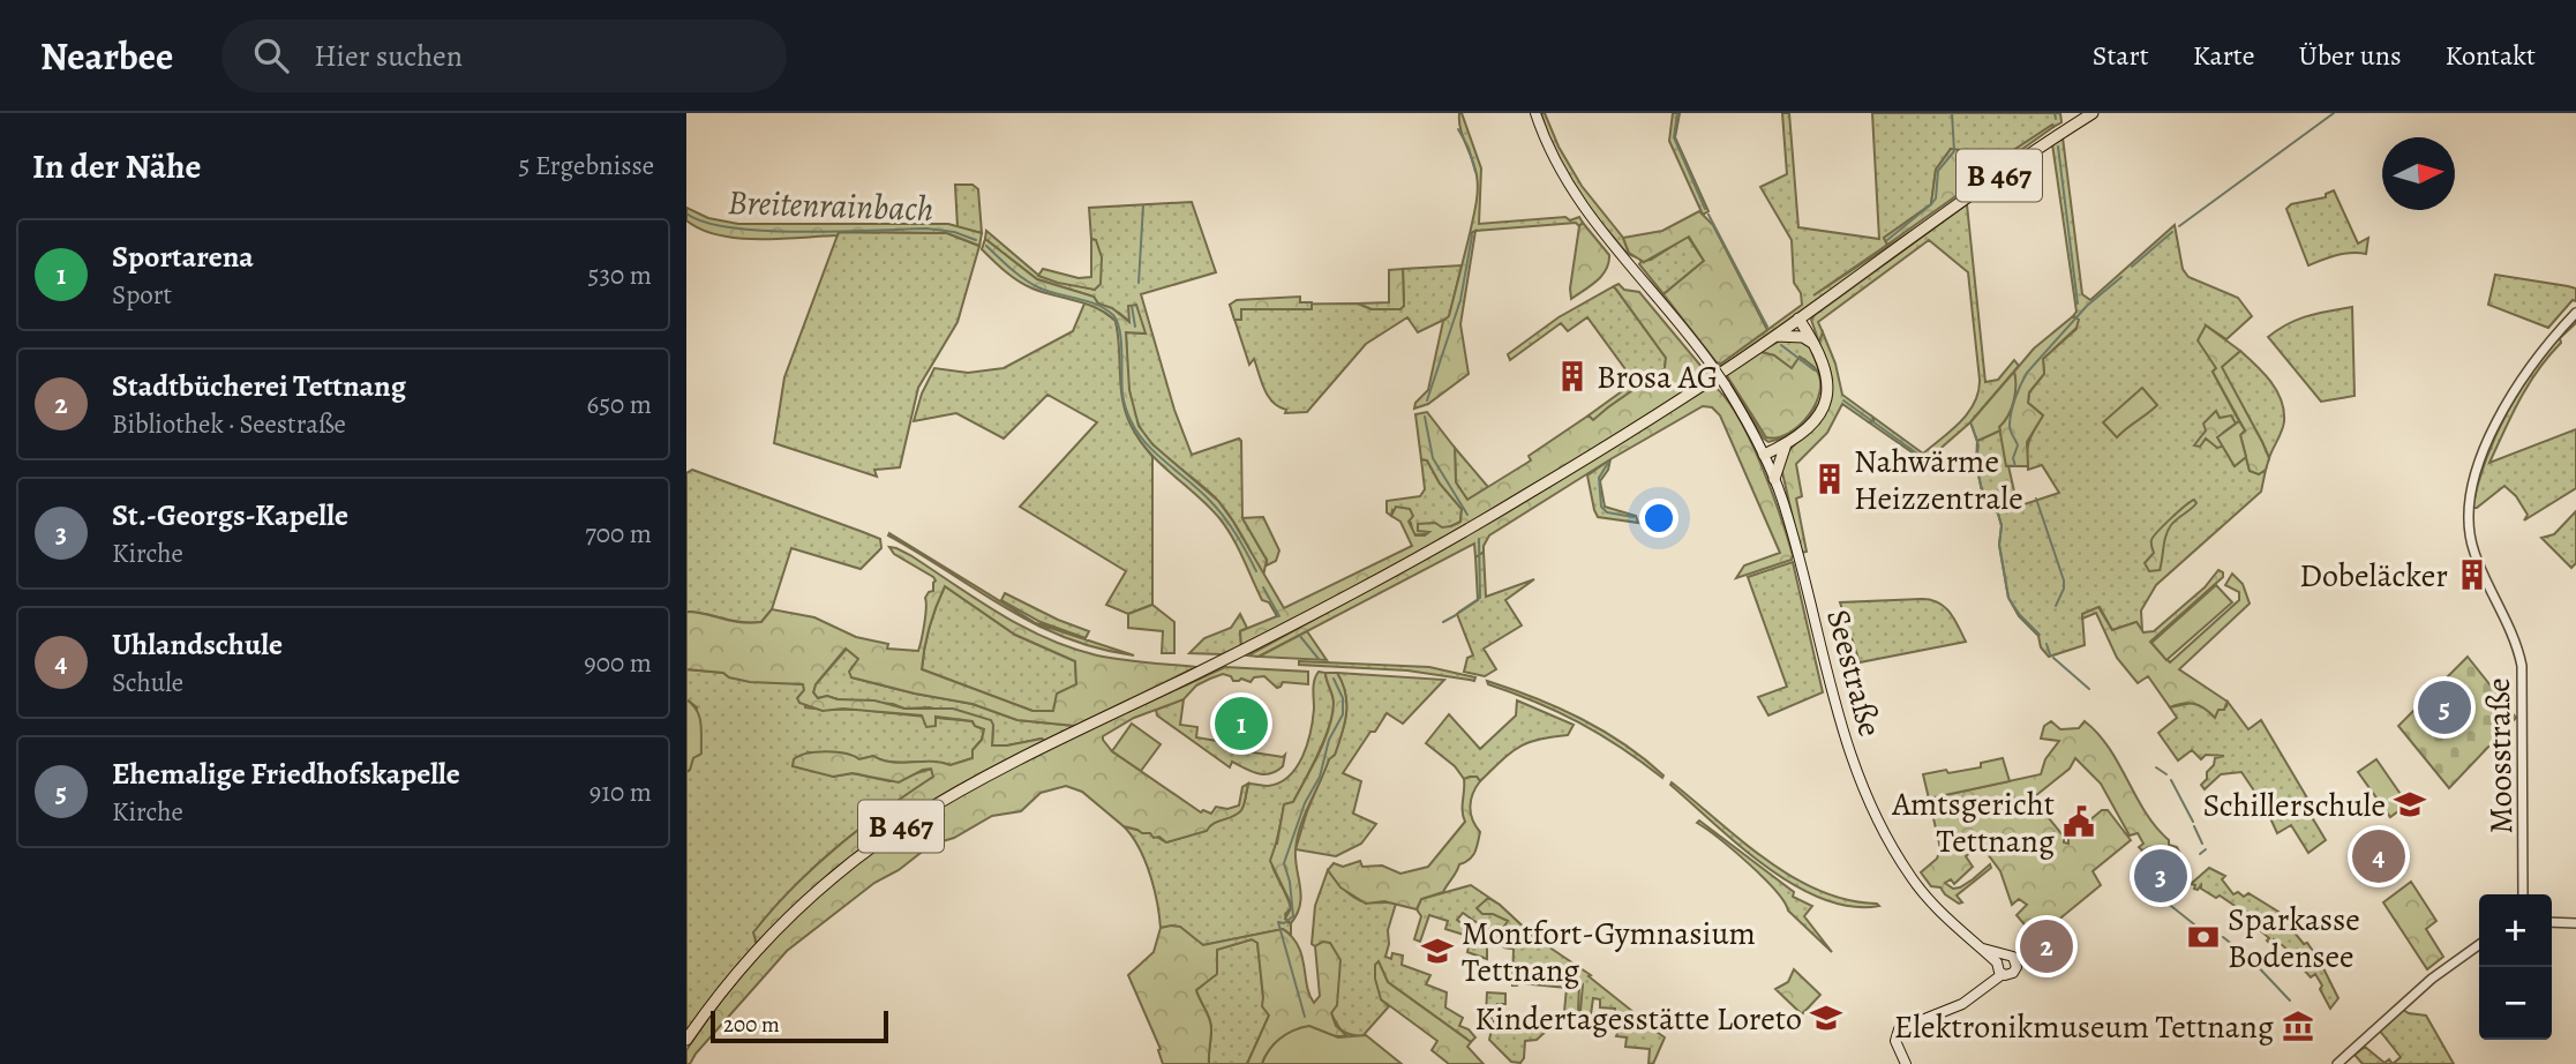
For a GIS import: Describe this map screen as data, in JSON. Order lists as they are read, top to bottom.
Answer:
{
  "streets": {
    "main road": ["B 467", "Seestraße"],
    "street": ["Moosstraße"]
  },
  "water": ["Breitenrainbach"],
  "places": {
    "building": ["Brosa AG", "Nahwärme Heizzentrale", "Dobeläcker"],
    "school or university": ["Schillerschule", "Montfort-Gymnasium Tettnang", "Kindertagesstätte Loreto"],
    "public building": ["Amtsgericht Tettnang"],
    "bank": ["Sparkasse Bodensee"],
    "museum": ["Elektronikmuseum Tettnang"]
  },
  "scale_bar": "200 m",
  "north": "right",
  "page": {
    "header": "Nearbee",
    "search": "Hier suchen",
    "nav": [
      "Start",
      "Karte",
      "Über uns",
      "Kontakt"
    ],
    "heading": ["In der Nähe", "5 Ergebnisse"],
    "list": [
      {
        "mark": "1",
        "name": "Sportarena",
        "note": "Sport",
        "value": "530 m"
      },
      {
        "mark": "2",
        "name": "Stadtbücherei Tettnang",
        "note": "Bibliothek · Seestraße",
        "value": "650 m"
      },
      {
        "mark": "3",
        "name": "St.-Georgs-Kapelle",
        "note": "Kirche",
        "value": "700 m"
      },
      {
        "mark": "4",
        "name": "Uhlandschule",
        "note": "Schule",
        "value": "900 m"
      },
      {
        "mark": "5",
        "name": "Ehemalige Friedhofskapelle",
        "note": "Kirche",
        "value": "910 m"
      }
    ],
    "pins": [
      "5",
      "1",
      "4",
      "3",
      "2"
    ],
    "map_buttons": ["+", "−"],
    "scale": "200 m"
  }
}
